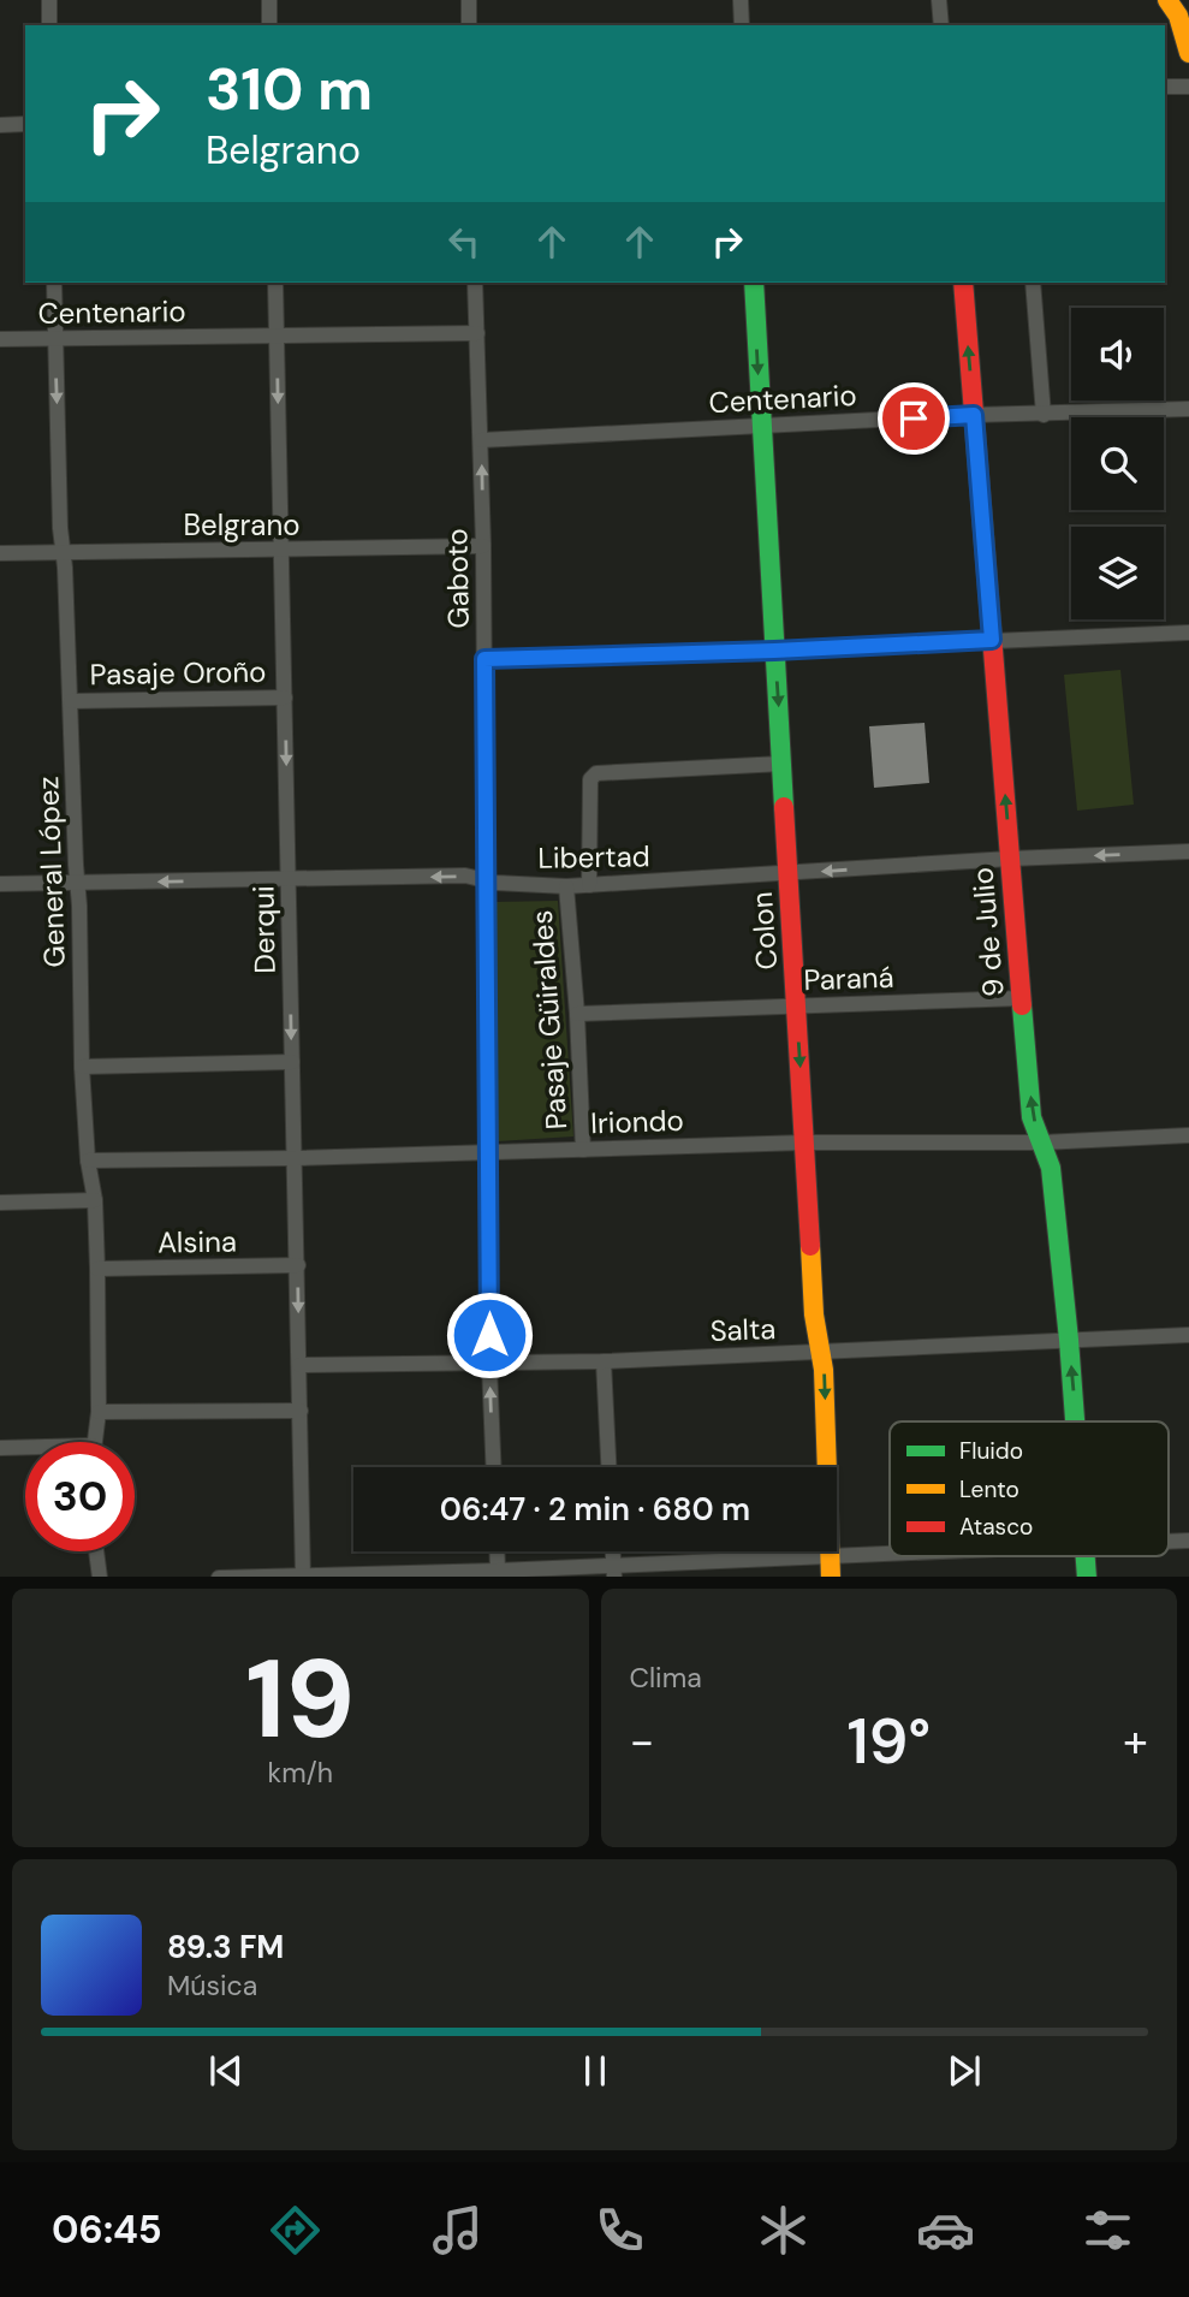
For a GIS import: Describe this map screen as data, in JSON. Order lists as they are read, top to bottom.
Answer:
{
  "streets": {
    "street": [
      "Centenario",
      "Belgrano",
      "Gaboto",
      "Pasaje Oroño",
      "Libertad",
      "General López",
      "Derqui",
      "Colon",
      "9 de Julio",
      "Paraná",
      "Pasaje Güiraldes",
      "Iriondo",
      "Alsina",
      "Salta"
    ]
  },
  "crossings": [
    ["Centenario", "Gaboto"],
    ["Centenario", "General López"],
    ["Centenario", "Derqui"],
    ["Centenario", "Colon"],
    ["Centenario", "9 de Julio"],
    ["Belgrano", "Gaboto"],
    ["Belgrano", "General López"],
    ["Belgrano", "Derqui"],
    ["Gaboto", "Libertad"],
    ["Gaboto", "Iriondo"],
    ["Gaboto", "Salta"],
    ["Pasaje Oroño", "General López"],
    ["Pasaje Oroño", "Derqui"],
    ["Libertad", "General López"],
    ["Libertad", "Derqui"],
    ["Libertad", "Colon"],
    ["Libertad", "9 de Julio"],
    ["Libertad", "Pasaje Güiraldes"],
    ["General López", "Iriondo"],
    ["General López", "Alsina"],
    ["Derqui", "Iriondo"],
    ["Derqui", "Alsina"],
    ["Derqui", "Salta"],
    ["Colon", "Paraná"],
    ["Colon", "Pasaje Güiraldes"],
    ["Colon", "Iriondo"],
    ["Colon", "Salta"],
    ["9 de Julio", "Paraná"],
    ["9 de Julio", "Iriondo"],
    ["9 de Julio", "Salta"],
    ["Paraná", "Pasaje Güiraldes"],
    ["Pasaje Güiraldes", "Iriondo"]
  ],
  "one_way": [
    "Libertad",
    "Derqui",
    "Colon",
    "9 de Julio"
  ],
  "legend": ["Fluido", "Lento", "Atasco"],
  "page": {
    "turn": ["310 m", "Belgrano"],
    "limit": "30",
    "trip": "06:47 · 2 min · 680 m",
    "tile": [
      ["19", "km/h"],
      "Clima"
    ],
    "heat": ["−", "19°", "+"],
    "song": ["89.3 FM", "Música"],
    "tabs": "06:45"
  }
}
